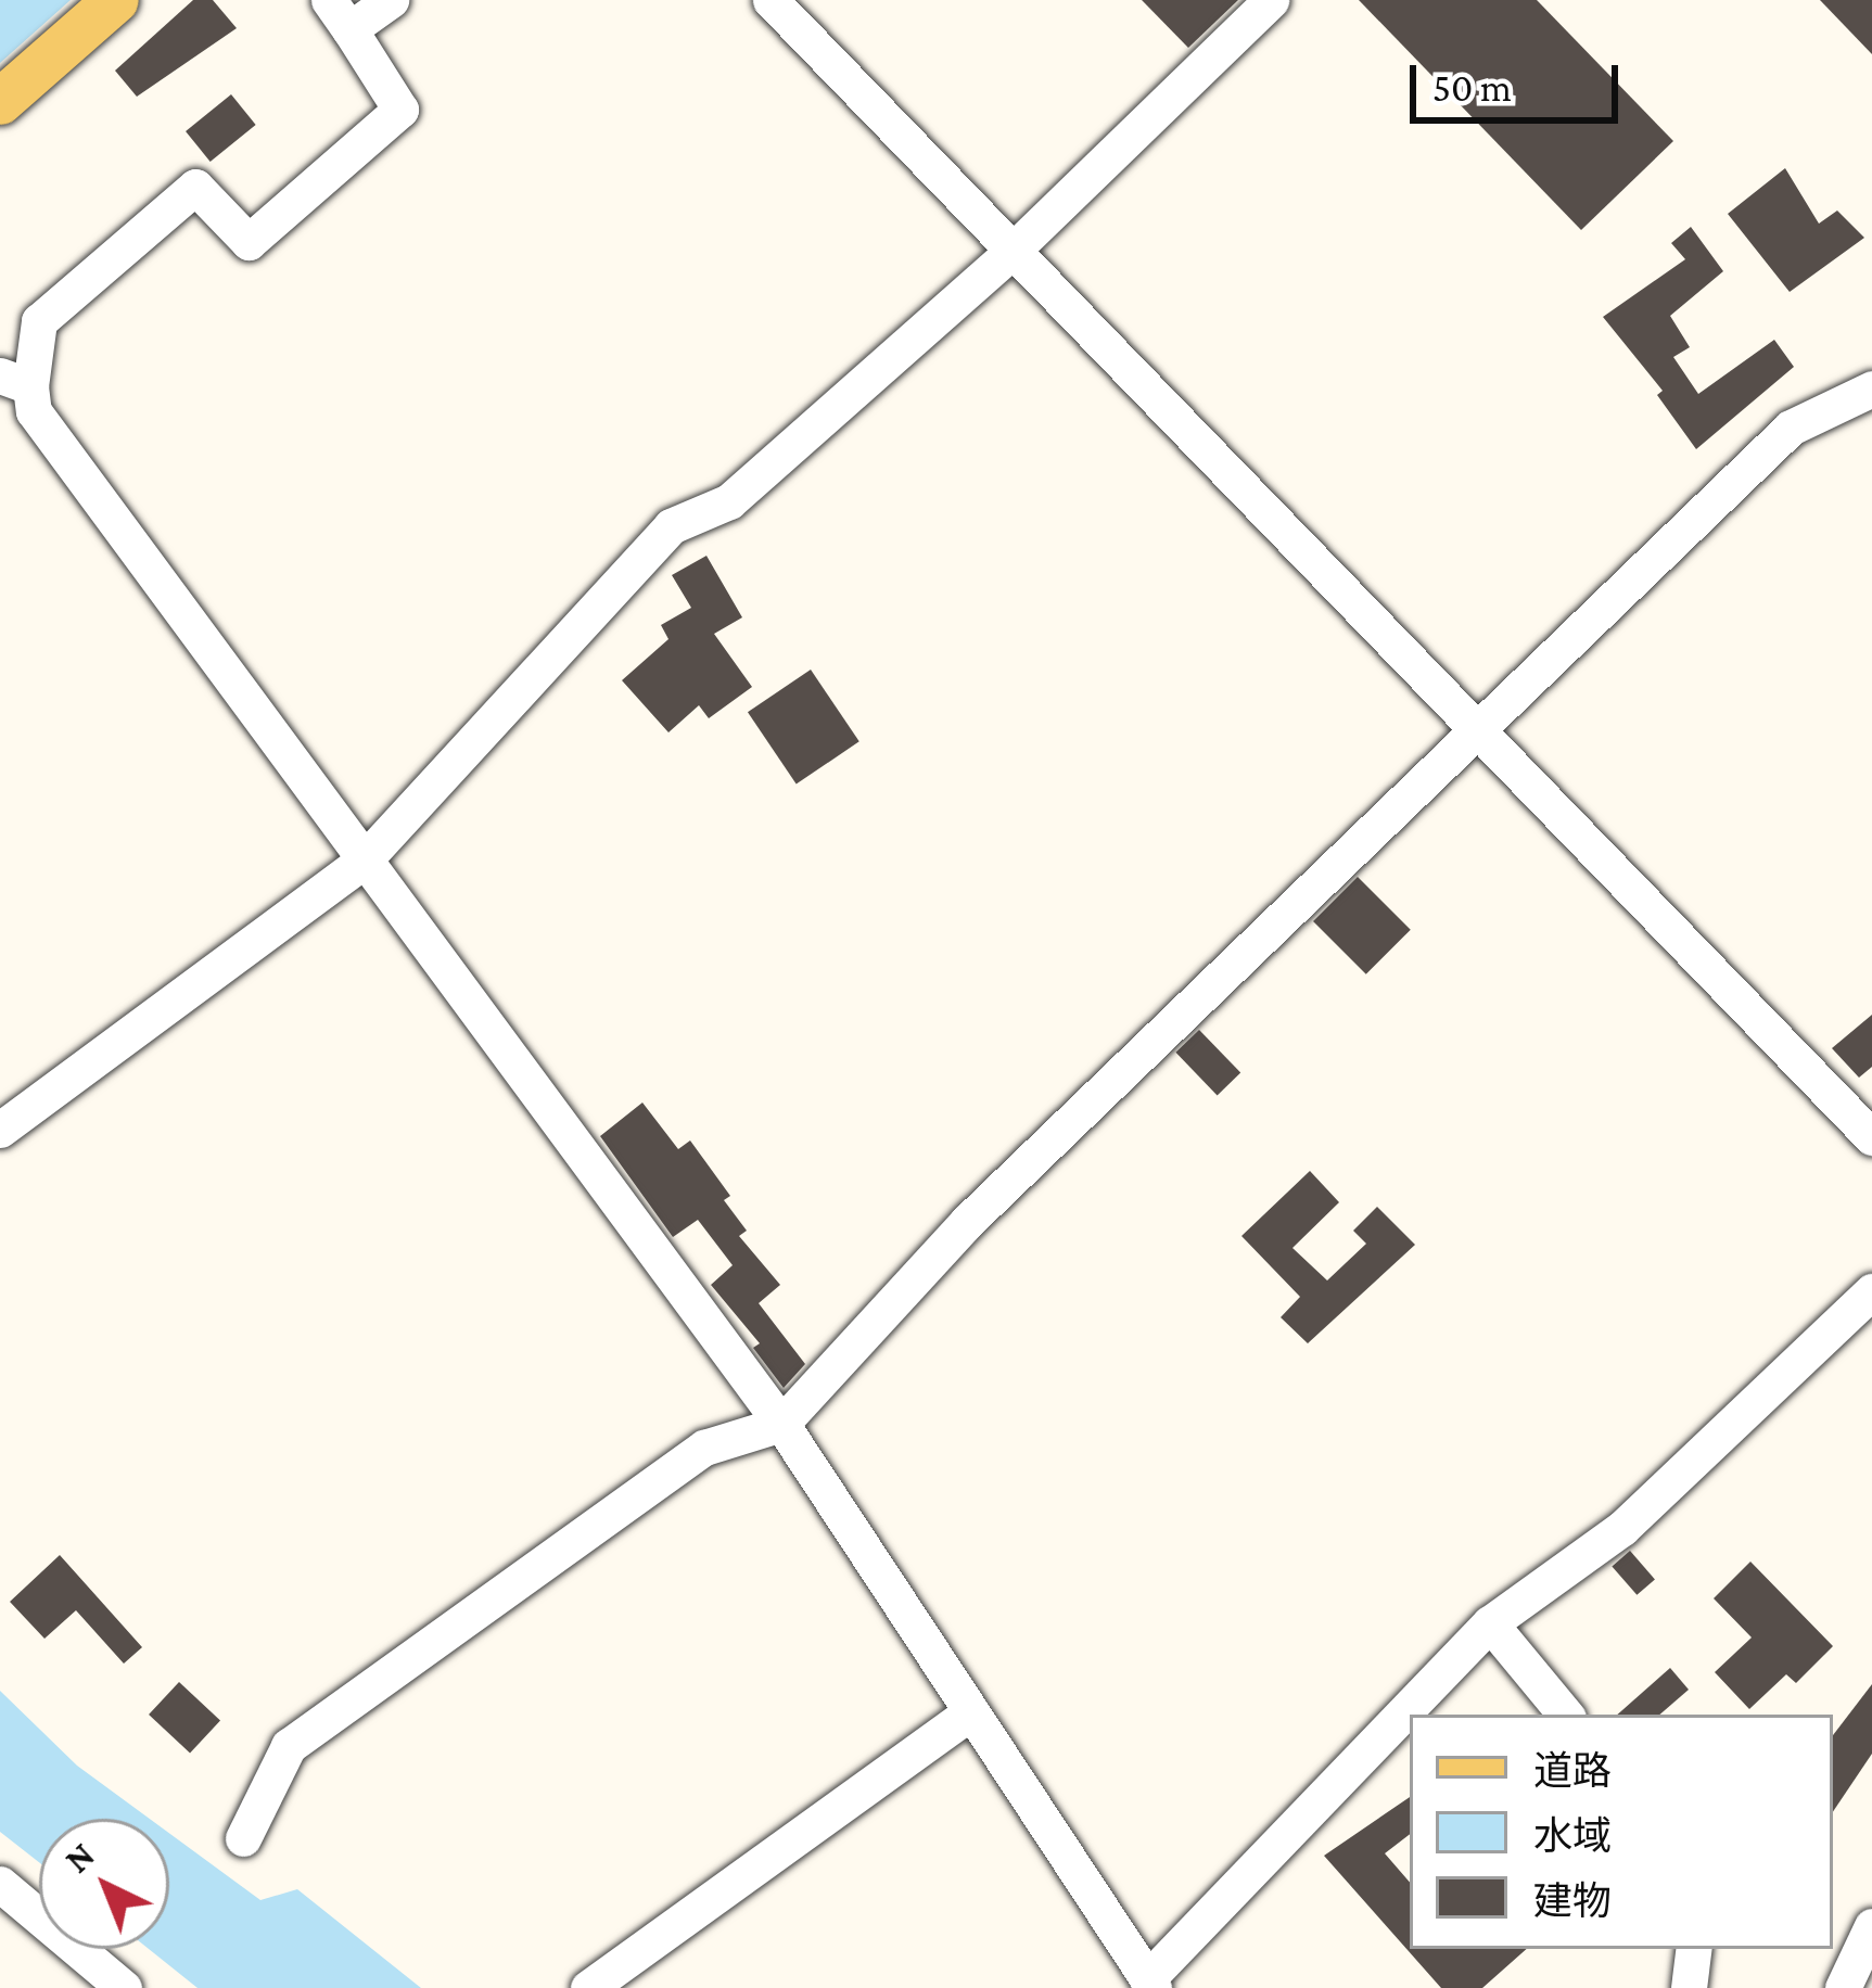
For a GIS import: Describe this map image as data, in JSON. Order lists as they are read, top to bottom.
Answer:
{
  "legend": ["道路", "水域", "建物"],
  "scale_bar": "50 m",
  "north": "top left"
}
